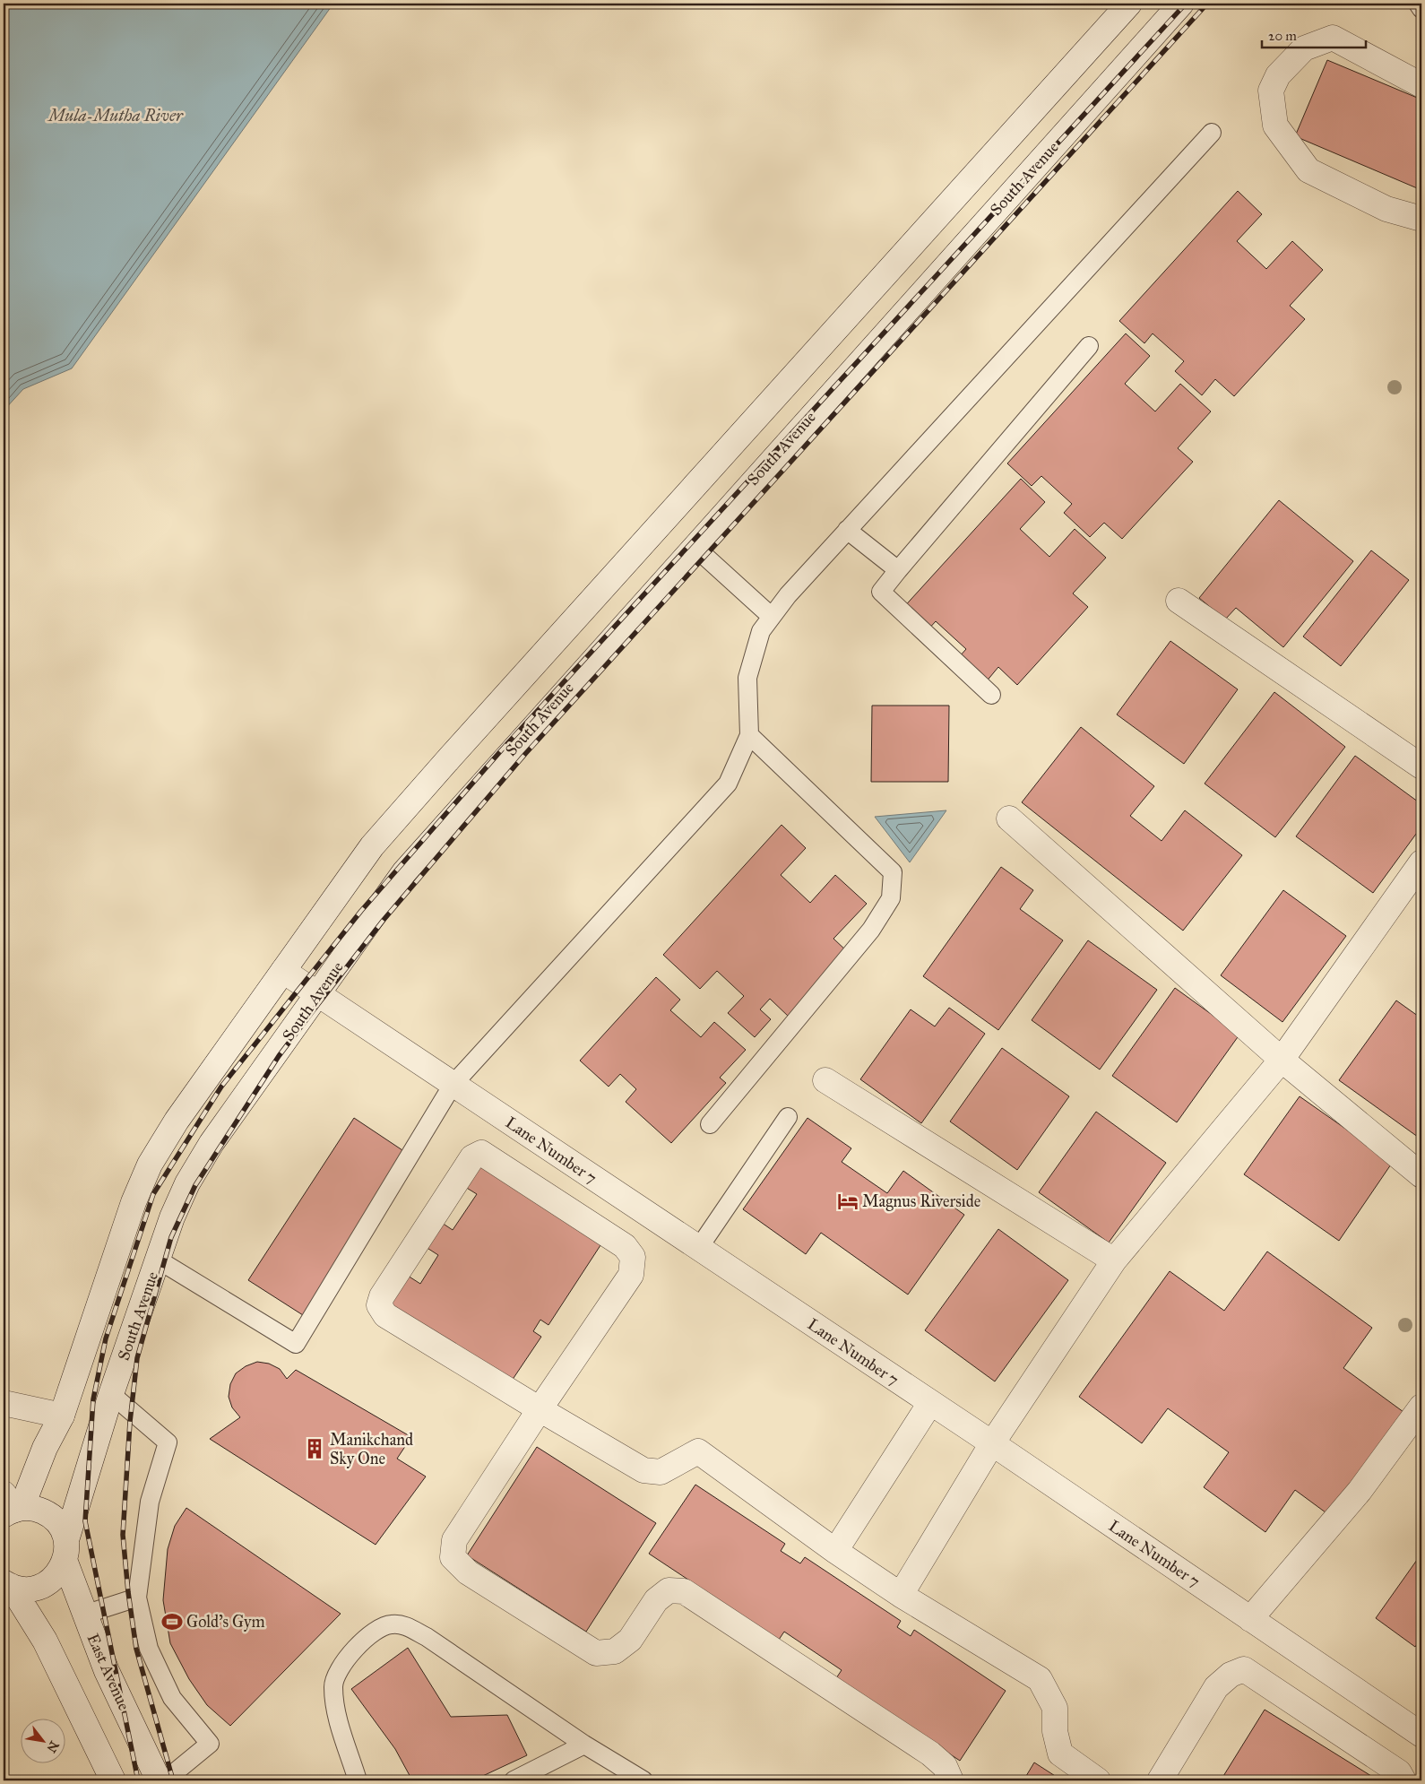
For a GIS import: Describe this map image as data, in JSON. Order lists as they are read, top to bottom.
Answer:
{
  "streets": {
    "street": ["South Avenue", "Lane Number 7", "East Avenue"]
  },
  "crossings": [
    ["South Avenue", "Lane Number 7"],
    ["South Avenue", "East Avenue"]
  ],
  "water": ["Mula-Mutha River"],
  "places": {
    "hotel": ["Magnus Riverside"],
    "building": ["Manikchand Sky One"],
    "sports": ["Gold's Gym"]
  },
  "scale_bar": "20 m",
  "north": "bottom right"
}
